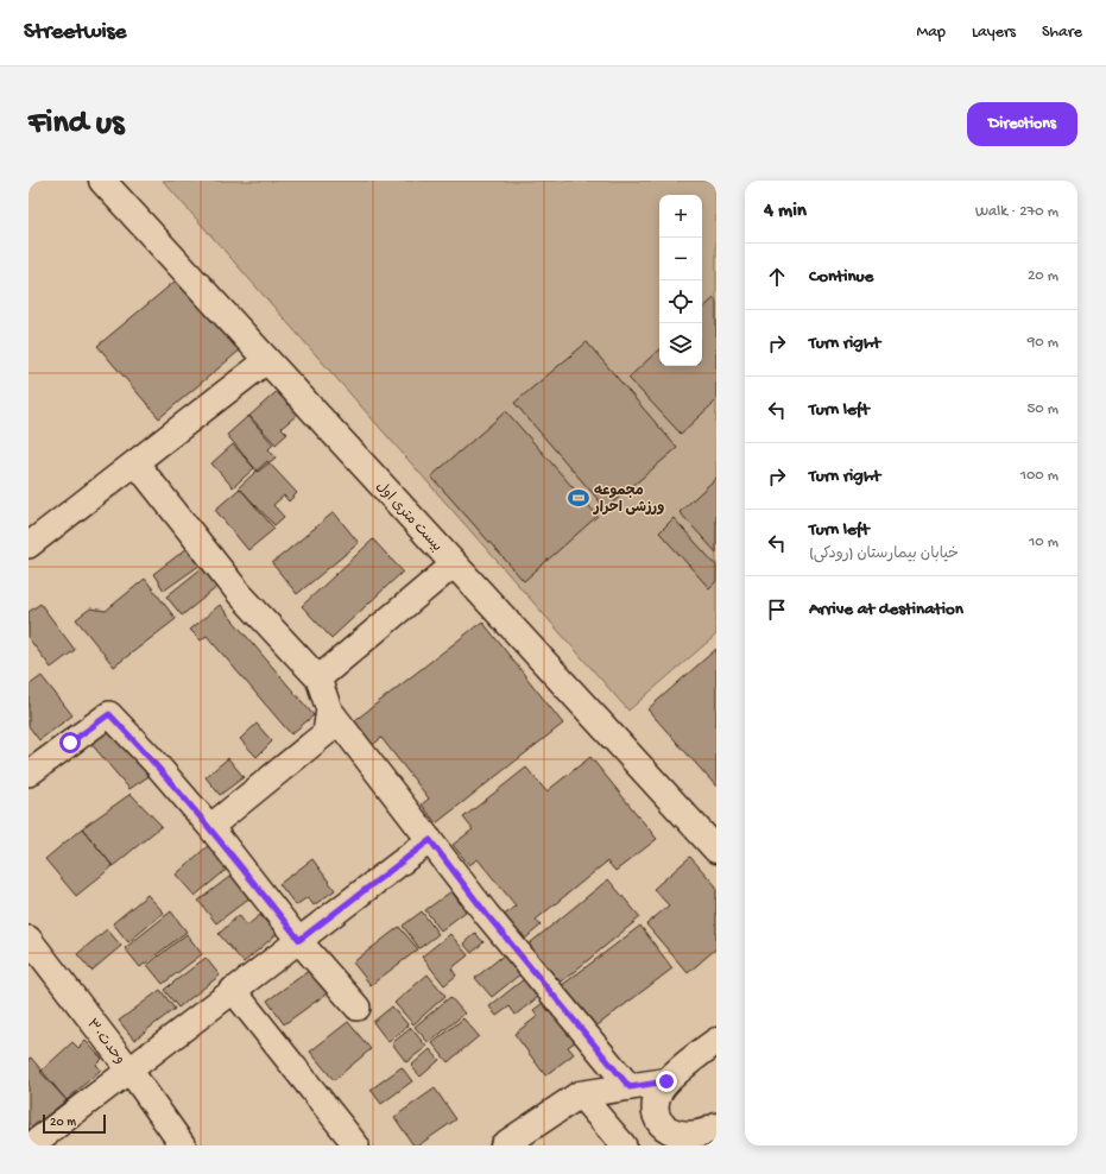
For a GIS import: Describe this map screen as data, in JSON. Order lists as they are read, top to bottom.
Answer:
{
  "streets": {
    "street": ["بیست متری اول", "وحدت۳۰"]
  },
  "places": {
    "sports": ["مجموعه ورزشی احرار"]
  },
  "scale_bar": "20 m",
  "page": {
    "header": "Streetwise",
    "nav": ["Map", "Layers", "Share"],
    "buttons": "Directions",
    "title": "Find us",
    "heading": ["4 min", "Walk · 270 m"],
    "map_buttons": ["+", "−"],
    "list": [
      ["Continue", "20 m"],
      ["Turn right", "90 m"],
      ["Turn left", "50 m"],
      ["Turn right", "100 m"],
      ["Turn left", "خیابان بیمارستان (رودکی)", "10 m"],
      "Arrive at destination"
    ],
    "scale": "20 m"
  }
}
